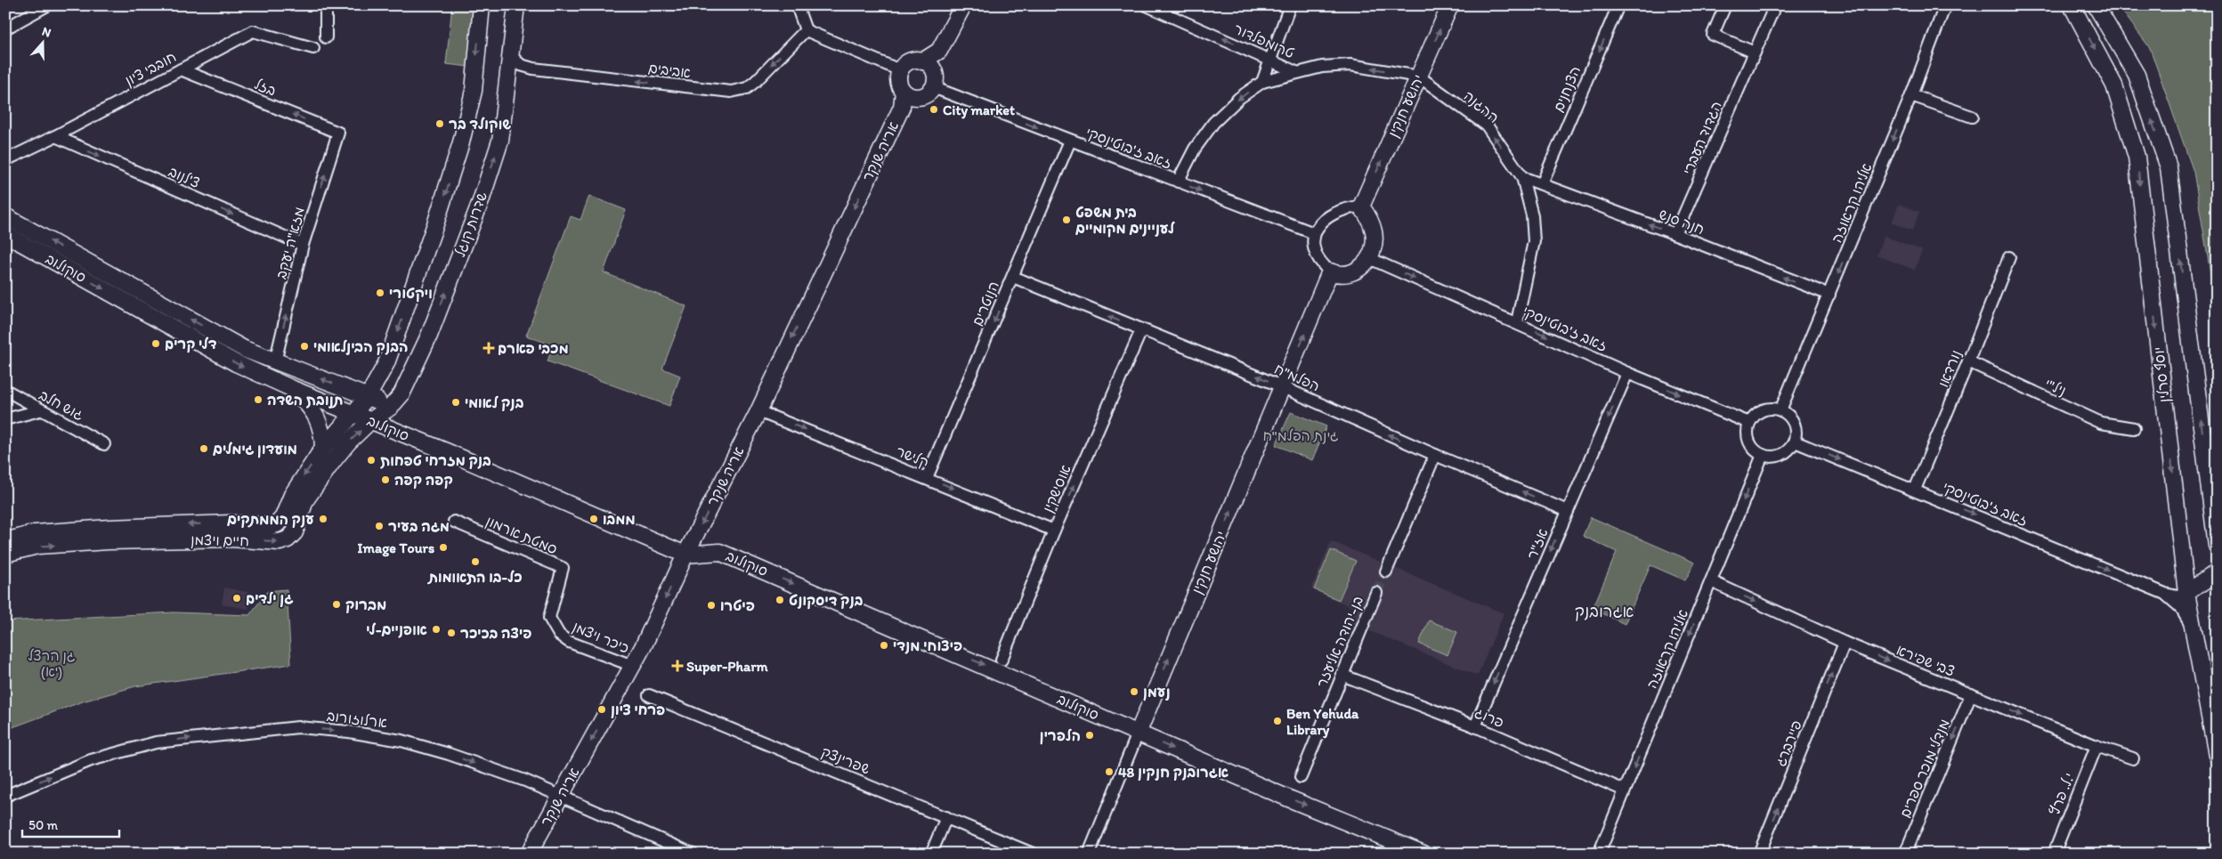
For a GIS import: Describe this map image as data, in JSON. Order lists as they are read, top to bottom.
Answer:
{
  "streets": {
    "street": [
      "טרומפלדור",
      "חובבי ציון",
      "אביבים",
      "בזל",
      "הצנחנים",
      "יהושע חנקין",
      "ההגנה",
      "הגדוד העברי",
      "זאב ז'בוטינסקי",
      "אריה שנקר",
      "צ'לנוב",
      "אליהו קראוזה",
      "חנה סנש",
      "שדרות קוגל",
      "מזא\"ה יעקב",
      "סוקולוב",
      "הנוטרים",
      "נורדאו",
      "יוסף סרלין",
      "הפלמ\"ח",
      "ניל\"י",
      "גוש חלב",
      "קלישר",
      "אוסישקין",
      "סמטת ארמון",
      "חיים ויצמן",
      "אז\"ר",
      "כיכר ויצמן",
      "בן-יהודה אליעזר",
      "צבי שפירא",
      "פרוג",
      "ארלוזורוב",
      "פיירברג",
      "שפרינצק",
      "מנדלי מוכר ספרים",
      "י.ל. פרץ"
    ]
  },
  "crossings": [
    ["טרומפלדור", "ההגנה"],
    ["חובבי ציון", "בזל"],
    ["חובבי ציון", "צ'לנוב"],
    ["אביבים", "שדרות קוגל"],
    ["בזל", "מזא\"ה יעקב"],
    ["הצנחנים", "חנה סנש"],
    ["יהושע חנקין", "ההגנה"],
    ["יהושע חנקין", "זאב ז'בוטינסקי"],
    ["יהושע חנקין", "סוקולוב"],
    ["יהושע חנקין", "הפלמ\"ח"],
    ["ההגנה", "זאב ז'בוטינסקי"],
    ["ההגנה", "חנה סנש"],
    ["הגדוד העברי", "חנה סנש"],
    ["זאב ז'בוטינסקי", "אריה שנקר"],
    ["זאב ז'בוטינסקי", "אליהו קראוזה"],
    ["זאב ז'בוטינסקי", "הנוטרים"],
    ["זאב ז'בוטינסקי", "נורדאו"],
    ["זאב ז'בוטינסקי", "יוסף סרלין"],
    ["זאב ז'בוטינסקי", "אז\"ר"],
    ["אריה שנקר", "סוקולוב"],
    ["אריה שנקר", "קלישר"],
    ["אריה שנקר", "כיכר ויצמן"],
    ["אריה שנקר", "ארלוזורוב"],
    ["צ'לנוב", "מזא\"ה יעקב"],
    ["אליהו קראוזה", "חנה סנש"],
    ["אליהו קראוזה", "צבי שפירא"],
    ["אליהו קראוזה", "פרוג"],
    ["שדרות קוגל", "סוקולוב"],
    ["שדרות קוגל", "חיים ויצמן"],
    ["מזא\"ה יעקב", "סוקולוב"],
    ["סוקולוב", "חיים ויצמן"],
    ["הנוטרים", "הפלמ\"ח"],
    ["הנוטרים", "קלישר"],
    ["נורדאו", "ניל\"י"],
    ["הפלמ\"ח", "אוסישקין"],
    ["הפלמ\"ח", "אז\"ר"],
    ["קלישר", "אוסישקין"],
    ["סמטת ארמון", "כיכר ויצמן"],
    ["אז\"ר", "פרוג"],
    ["בן-יהודה אליעזר", "פרוג"],
    ["צבי שפירא", "פיירברג"],
    ["צבי שפירא", "מנדלי מוכר ספרים"],
    ["צבי שפירא", "י.ל. פרץ"]
  ],
  "one_way": [
    "טרומפלדור",
    "אביבים",
    "בזל",
    "הצנחנים",
    "יהושע חנקין",
    "זאב ז'בוטינסקי",
    "אריה שנקר",
    "צ'לנוב",
    "אליהו קראוזה",
    "חנה סנש",
    "מזא\"ה יעקב",
    "הנוטרים",
    "הפלמ\"ח",
    "קלישר",
    "אוסישקין",
    "אז\"ר",
    "צבי שפירא",
    "ארלוזורוב",
    "פיירברג",
    "מנדלי מוכר ספרים"
  ],
  "districts": ["אגרובנק"],
  "parks": ["גינת הפלמ\"ח", "גן הרצל (א')"],
  "places": {
    "other": [
      "City market",
      "שוקולד בר",
      "בית משפט לעניינים מקומיים",
      "ויקטורי",
      "דלי קרים",
      "הבנק הבינלאומי",
      "תנובת השדה",
      "בנק לאומי",
      "מועדון גימלים",
      "בנק מזרחי טפחות",
      "קפה קפה",
      "ענק הממתקים",
      "ממבו",
      "מגה בעיר",
      "Image Tours",
      "כל-בו התאומות",
      "גן ילדים",
      "בנק דיסקונט",
      "מברוק",
      "פיטרו",
      "אופניים-לי",
      "פיצה בכיכר",
      "פיצוחי מנדי",
      "נעמן",
      "פרחי ציון",
      "Ben Yehuda Library",
      "הלפרין",
      "אגרובנק חנקין 48"
    ],
    "health": ["מכבי פארם", "Super-Pharm"]
  },
  "scale_bar": "50 m",
  "north": "top"
}
